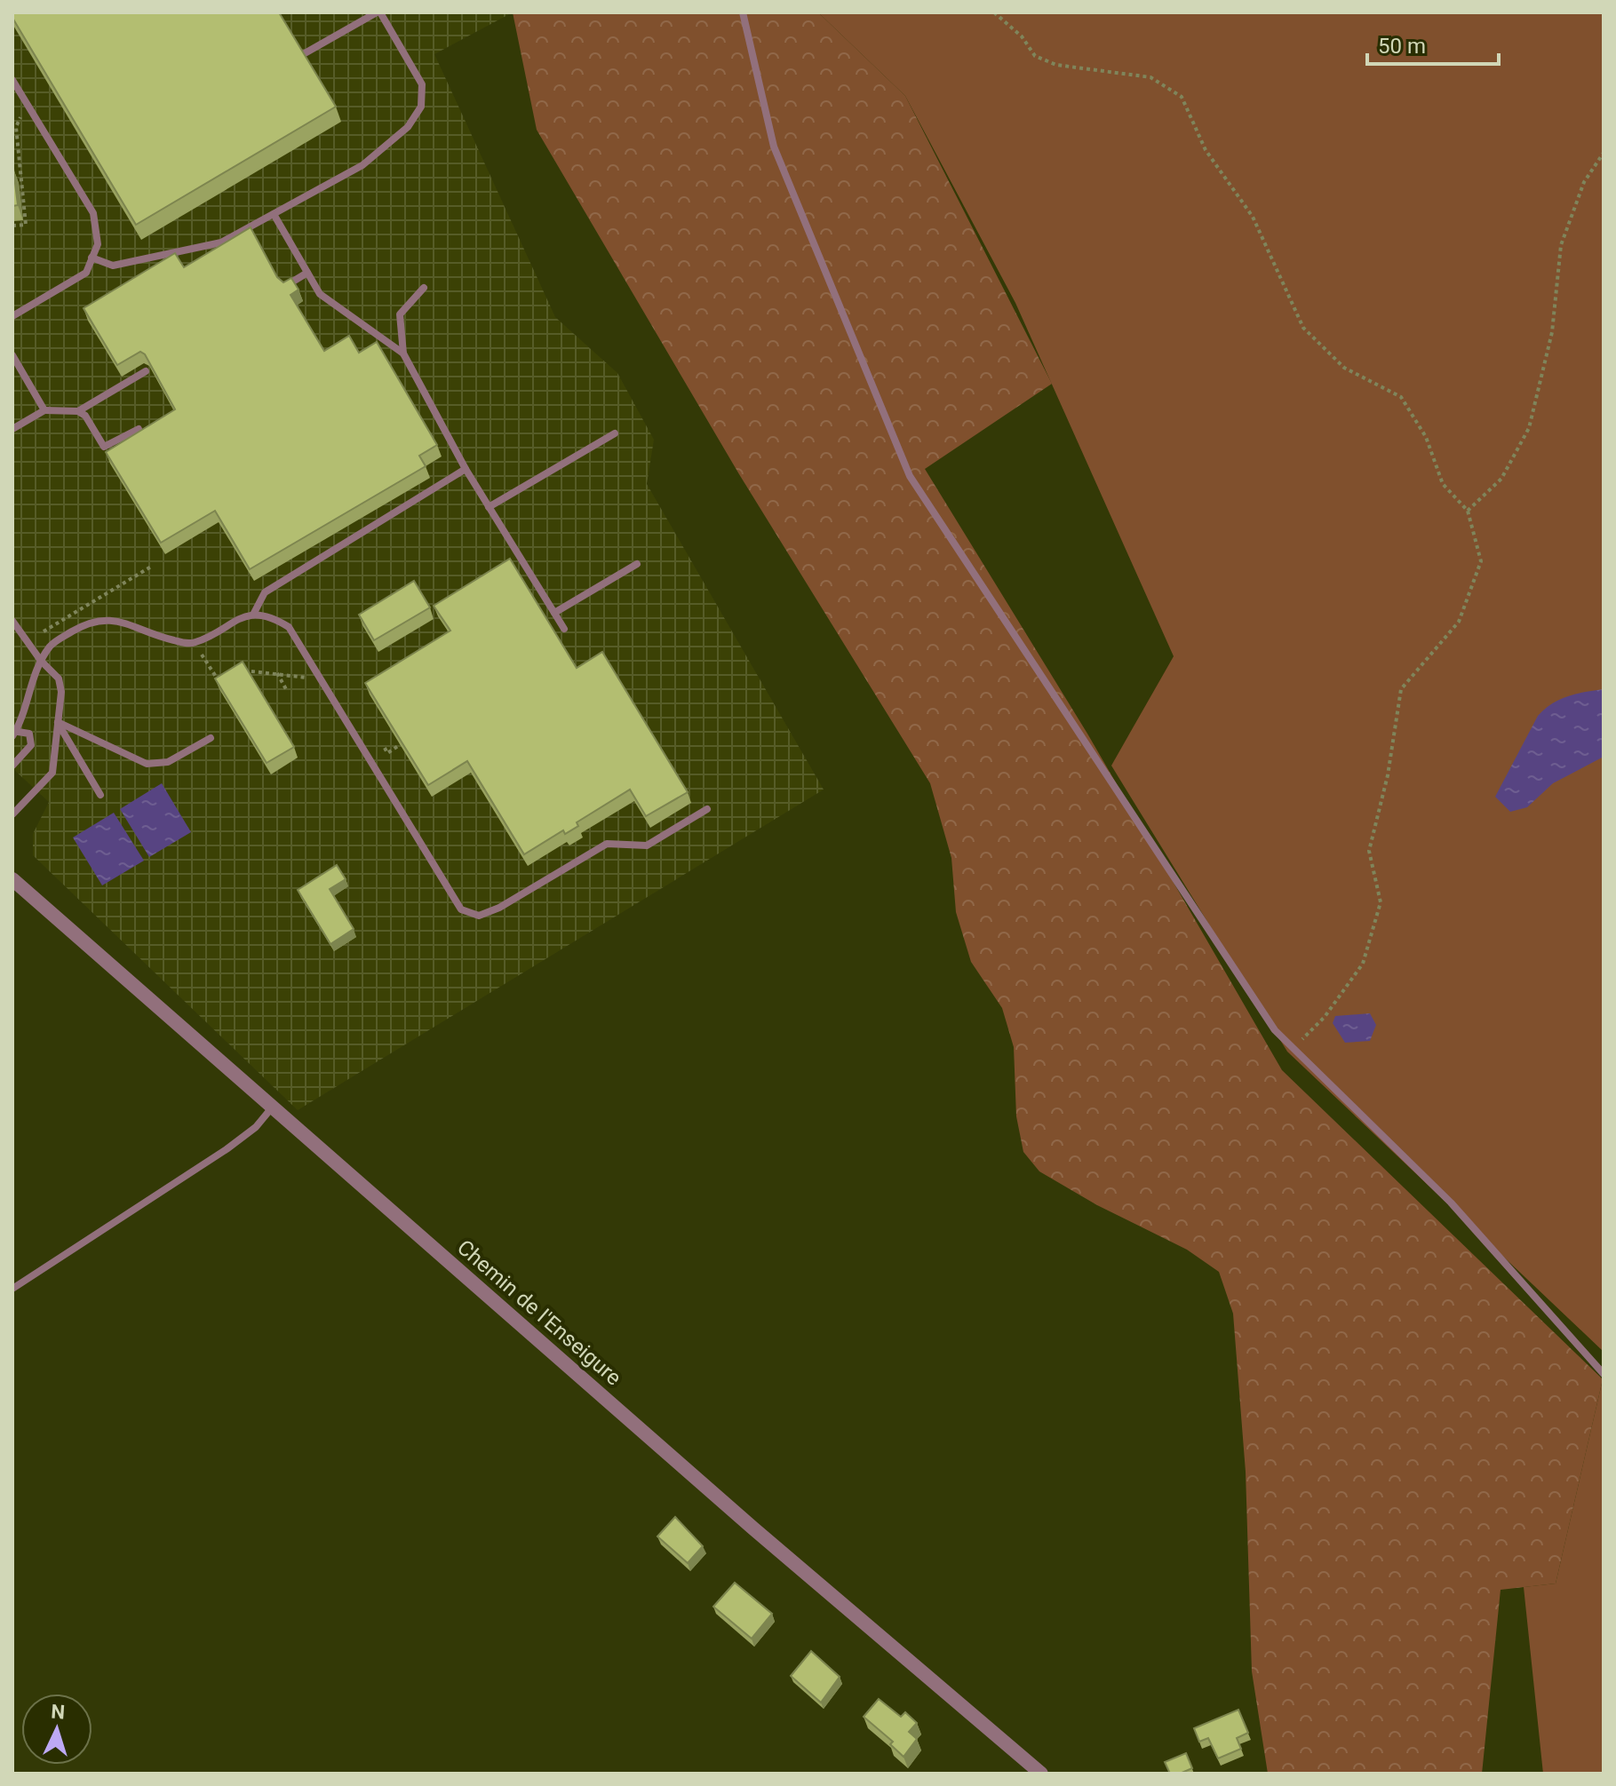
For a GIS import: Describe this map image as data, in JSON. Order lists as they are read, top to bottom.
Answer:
{
  "streets": {
    "street": ["Chemin de l'Enseigure"]
  },
  "scale_bar": "50 m",
  "north": "top"
}
